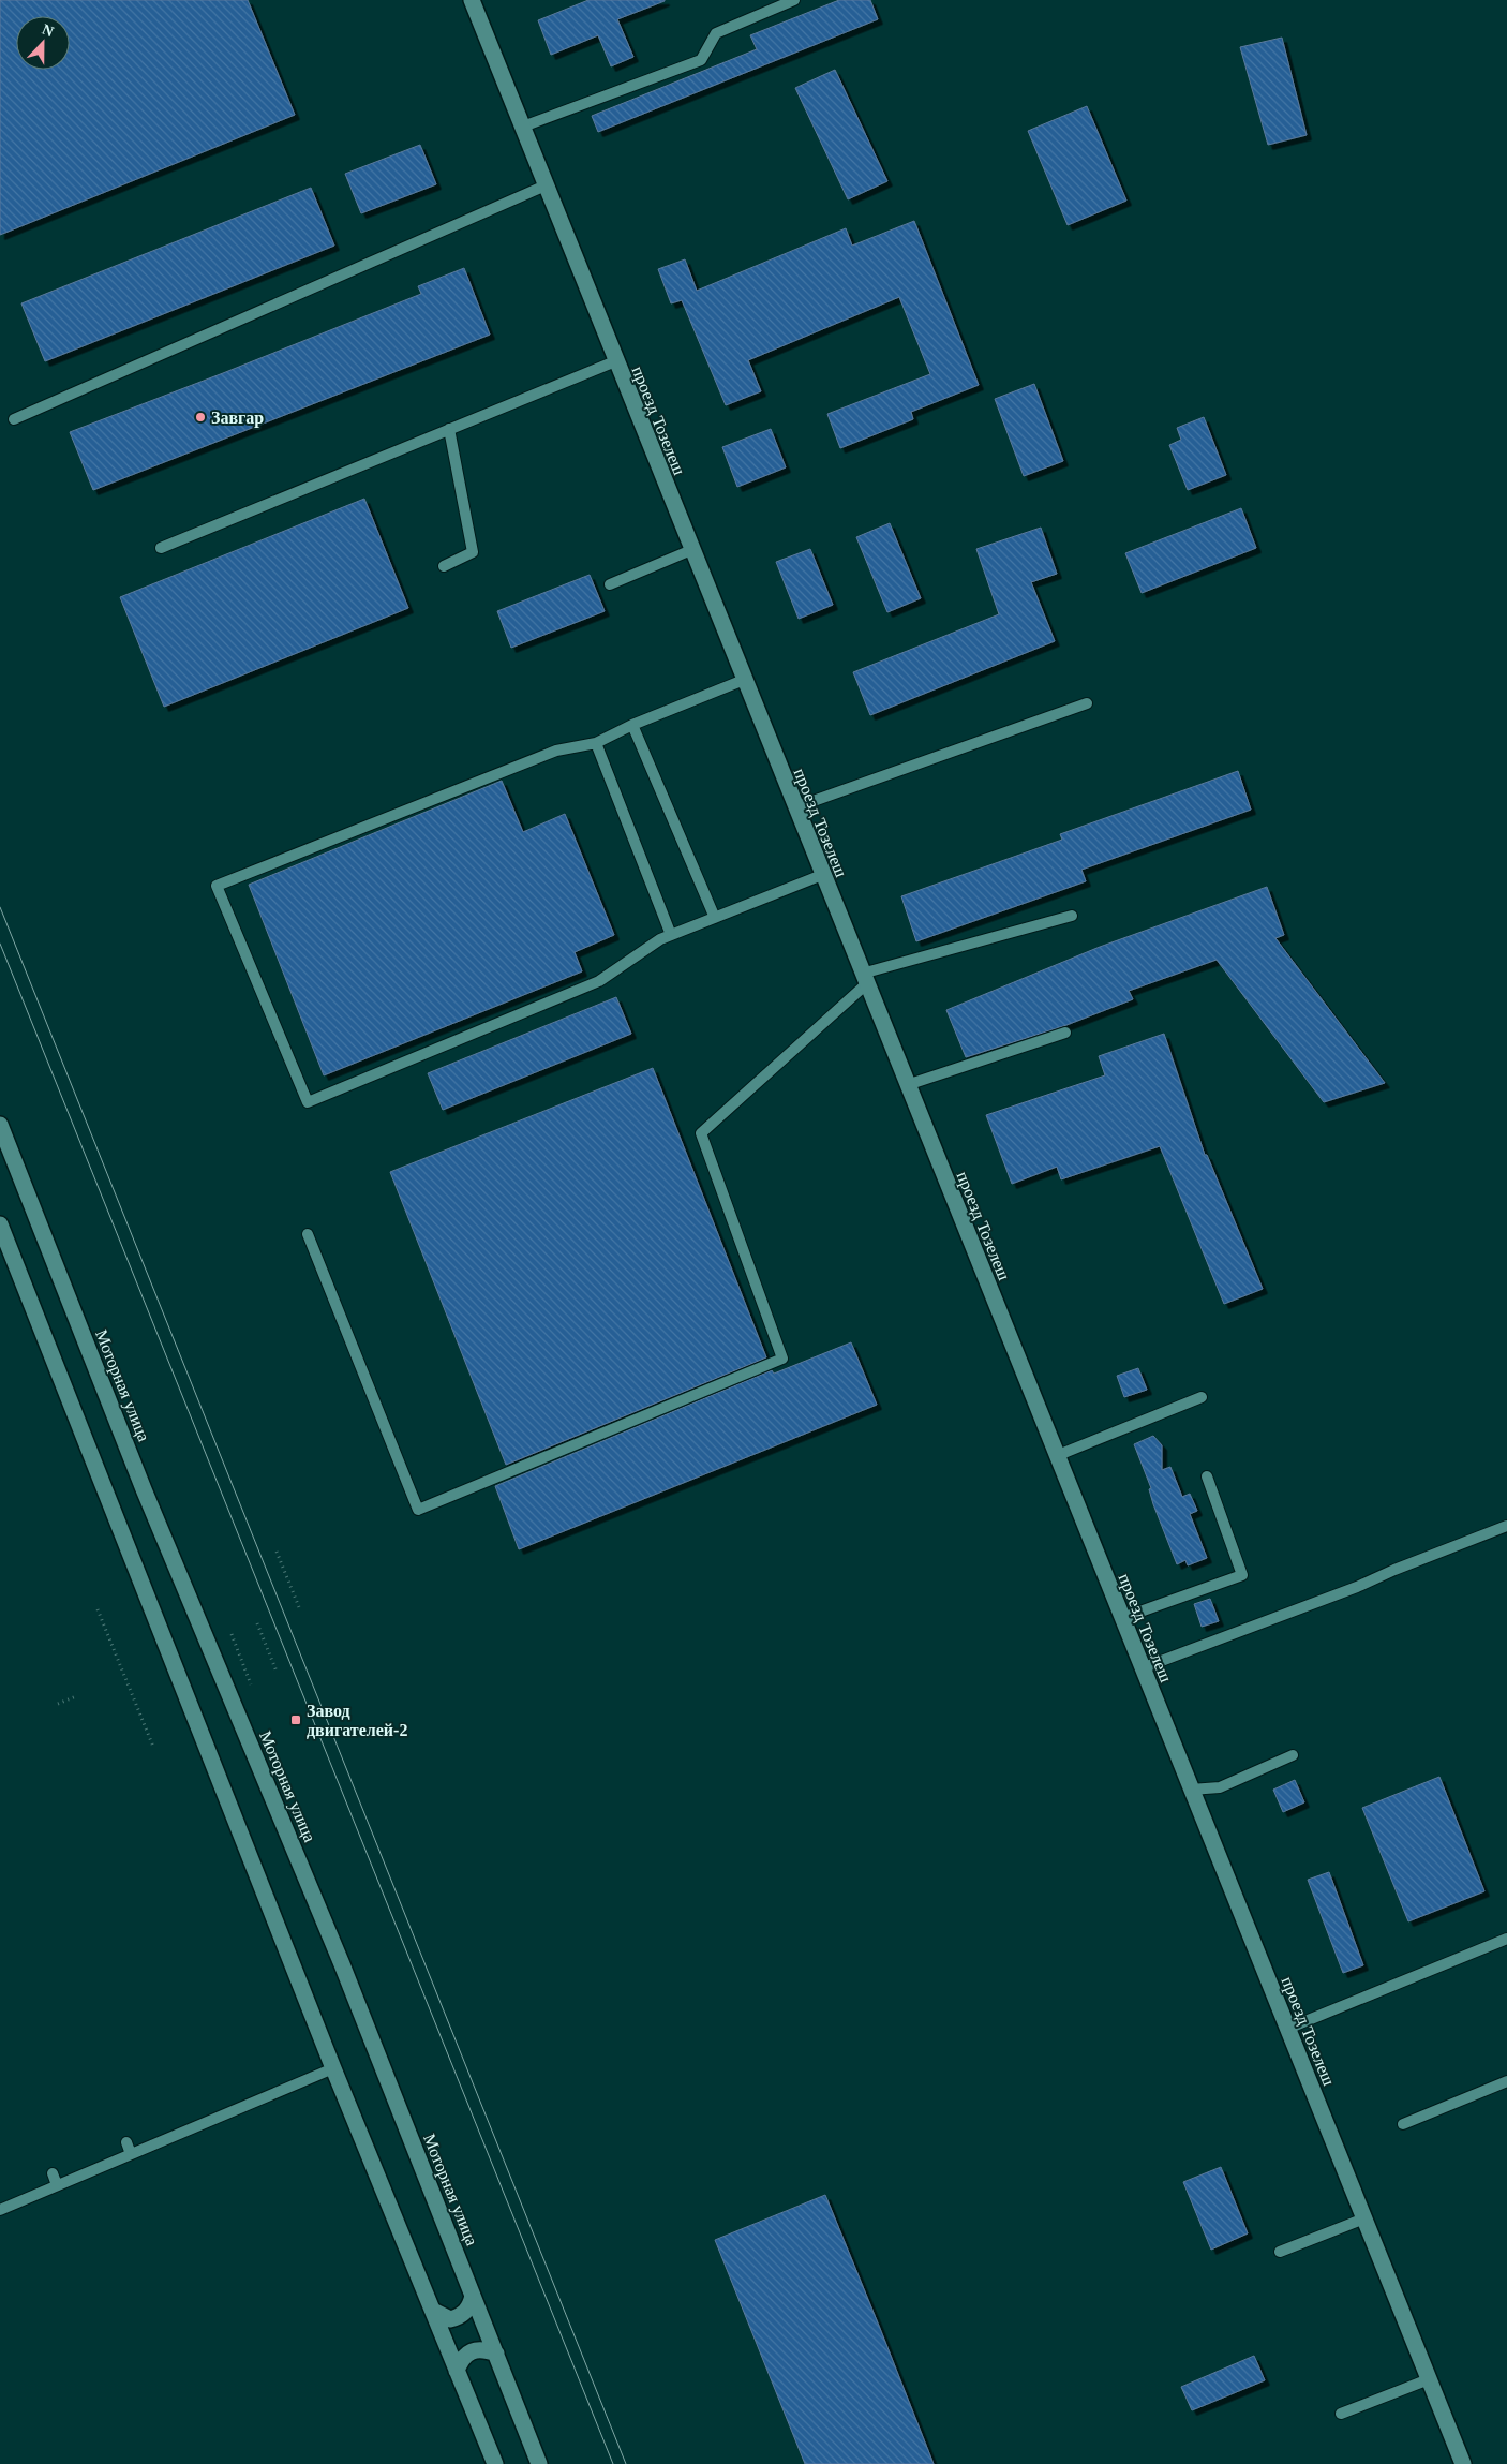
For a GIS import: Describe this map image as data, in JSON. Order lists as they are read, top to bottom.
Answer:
{
  "streets": {
    "main road": ["проезд Тозелеш", "Моторная улица"]
  },
  "places": {
    "other": ["Завгар"],
    "transit": ["Завод двигателей-2"]
  },
  "north": "top"
}
